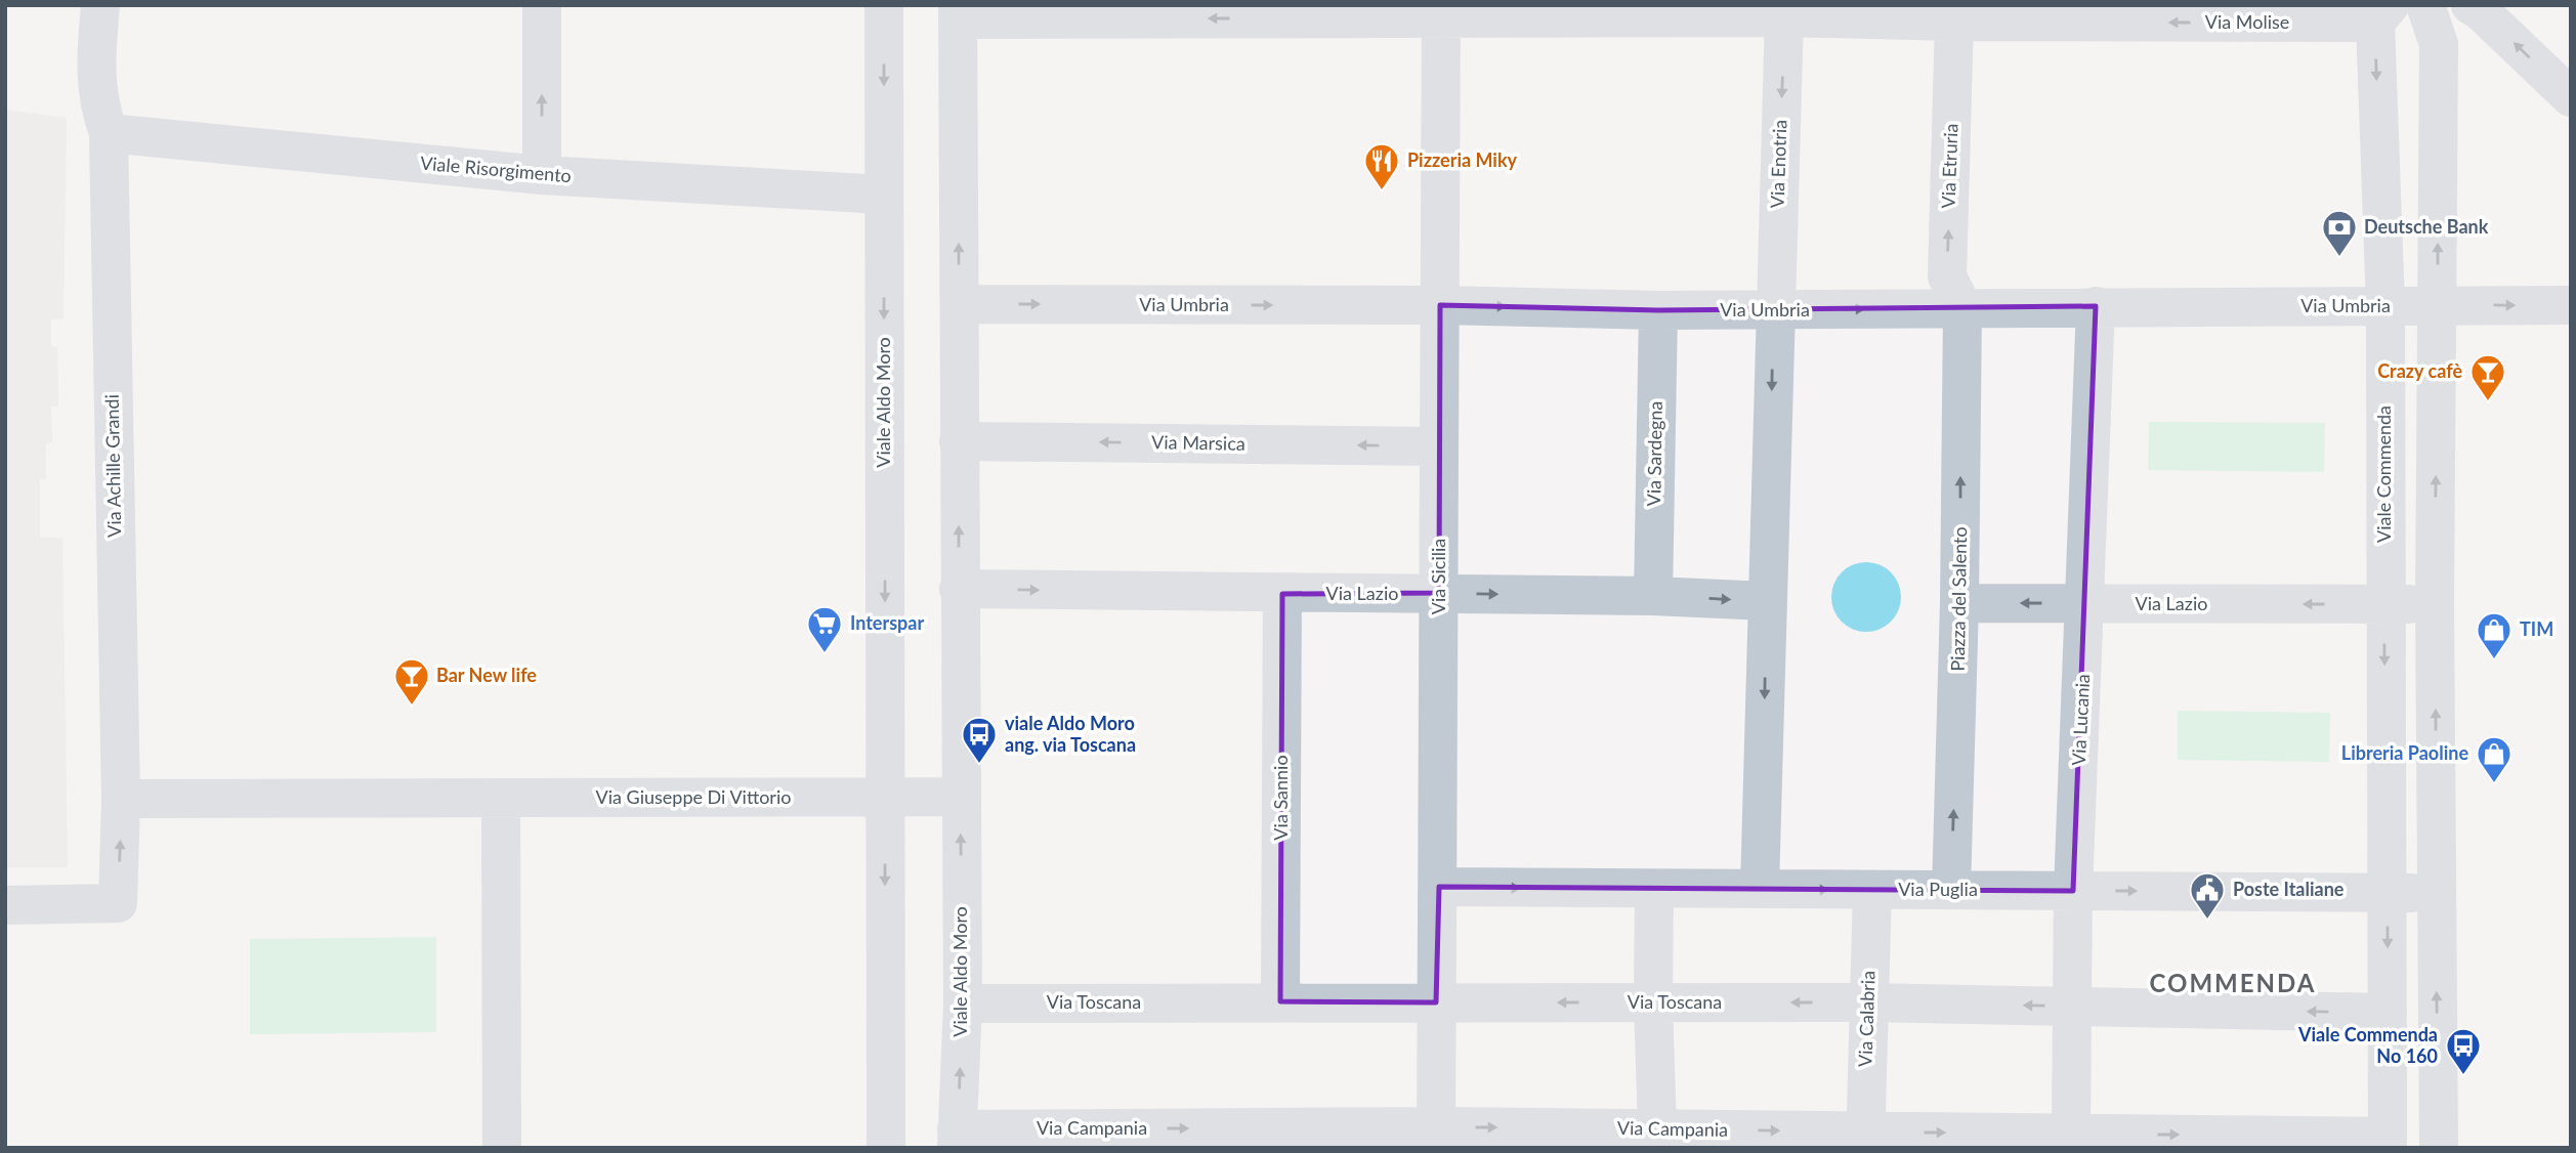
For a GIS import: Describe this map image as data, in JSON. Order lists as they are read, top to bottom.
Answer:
{
  "streets": {
    "street": [
      "Via Molise",
      "Via Enotria",
      "Via Etruria",
      "Viale Risorgimento",
      "Via Umbria",
      "Viale Aldo Moro",
      "Via Marsica",
      "Via Sardegna",
      "Via Achille Grandi",
      "Viale Commenda",
      "Via Sicilia",
      "Via Lazio",
      "Piazza del Salento",
      "Via Lucania",
      "Via Giuseppe Di Vittorio",
      "Via Sannio",
      "Via Puglia",
      "Via Toscana",
      "Via Calabria",
      "Via Campania"
    ]
  },
  "crossings": [
    ["Via Molise", "Via Enotria"],
    ["Via Molise", "Via Etruria"],
    ["Via Molise", "Viale Aldo Moro"],
    ["Via Molise", "Viale Commenda"],
    ["Via Molise", "Via Sicilia"],
    ["Via Enotria", "Via Umbria"],
    ["Via Etruria", "Via Umbria"],
    ["Via Etruria", "Piazza del Salento"],
    ["Viale Risorgimento", "Viale Aldo Moro"],
    ["Viale Risorgimento", "Via Achille Grandi"],
    ["Via Umbria", "Viale Aldo Moro"],
    ["Via Umbria", "Via Sardegna"],
    ["Via Umbria", "Viale Commenda"],
    ["Via Umbria", "Via Sicilia"],
    ["Via Umbria", "Piazza del Salento"],
    ["Via Umbria", "Via Lucania"],
    ["Viale Aldo Moro", "Via Marsica"],
    ["Viale Aldo Moro", "Via Lazio"],
    ["Viale Aldo Moro", "Via Giuseppe Di Vittorio"],
    ["Viale Aldo Moro", "Via Toscana"],
    ["Viale Aldo Moro", "Via Campania"],
    ["Via Marsica", "Via Sicilia"],
    ["Via Sardegna", "Via Lazio"],
    ["Via Achille Grandi", "Via Giuseppe Di Vittorio"],
    ["Viale Commenda", "Via Lazio"],
    ["Viale Commenda", "Via Puglia"],
    ["Viale Commenda", "Via Toscana"],
    ["Viale Commenda", "Via Campania"],
    ["Via Sicilia", "Via Lazio"],
    ["Via Sicilia", "Via Puglia"],
    ["Via Sicilia", "Via Toscana"],
    ["Via Sicilia", "Via Campania"],
    ["Via Lazio", "Piazza del Salento"],
    ["Via Lazio", "Via Lucania"],
    ["Via Lazio", "Via Sannio"],
    ["Piazza del Salento", "Via Puglia"],
    ["Via Lucania", "Via Puglia"],
    ["Via Lucania", "Via Toscana"],
    ["Via Lucania", "Via Campania"],
    ["Via Sannio", "Via Toscana"],
    ["Via Puglia", "Via Calabria"],
    ["Via Toscana", "Via Calabria"],
    ["Via Calabria", "Via Campania"]
  ],
  "one_way": [
    "Via Molise",
    "Via Enotria",
    "Via Umbria",
    "Via Marsica",
    "Via Puglia",
    "Via Toscana",
    "Via Campania"
  ],
  "districts": ["COMMENDA"],
  "places": {
    "restaurant": ["Pizzeria Miky"],
    "bank": ["Deutsche Bank"],
    "bar": ["Crazy cafè", "Bar New life"],
    "supermarket": ["Interspar"],
    "shop": ["TIM", "Libreria Paoline"],
    "bus stop": ["viale Aldo Moro ang. via Toscana", "Viale Commenda No 160"],
    "public building": ["Poste Italiane"]
  }
}
